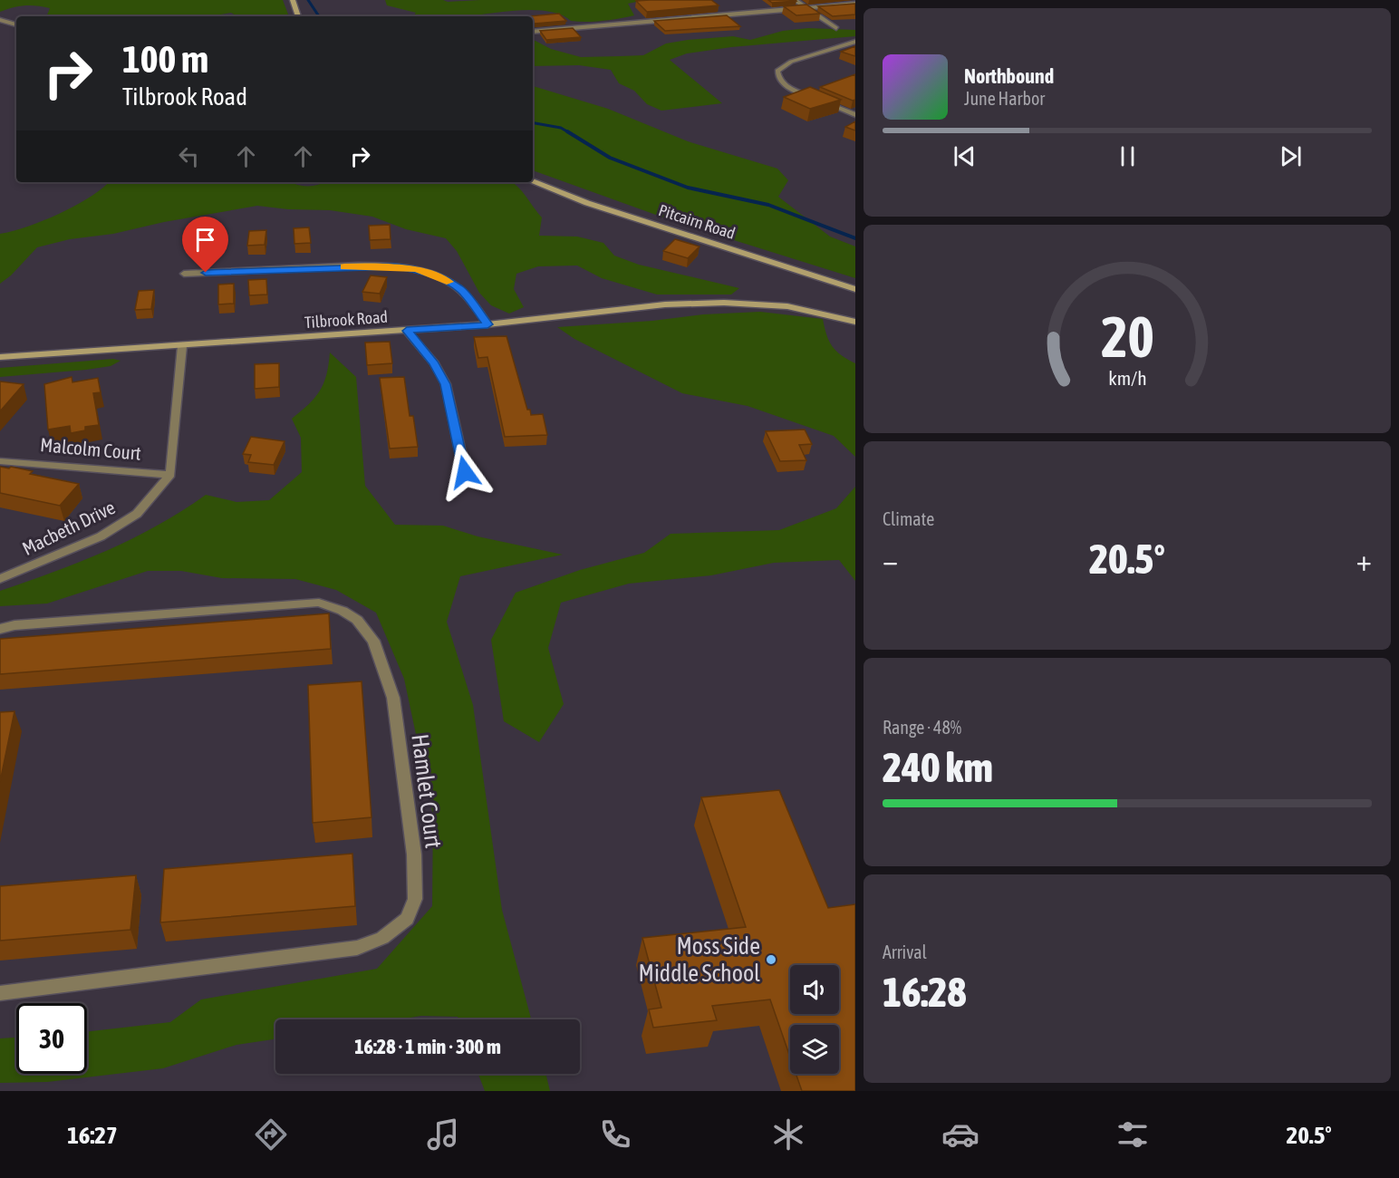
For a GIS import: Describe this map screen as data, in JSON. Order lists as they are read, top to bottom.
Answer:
{
  "streets": {
    "street": [
      "Pitcairn Road",
      "Tilbrook Road",
      "Malcolm Court",
      "Macbeth Drive",
      "Hamlet Court"
    ]
  },
  "crossings": [
    ["Malcolm Court", "Macbeth Drive"]
  ],
  "places": ["Moss Side Middle School"],
  "page": {
    "turn": ["100 m", "Tilbrook Road"],
    "song": ["Northbound", "June Harbor"],
    "tile": [
      "Climate",
      ["Range · 48%", "240 km"],
      ["Arrival", "16:28"]
    ],
    "heat": ["−", "20.5°", "+"],
    "limit": "30",
    "trip": "16:28 · 1 min · 300 m",
    "tabs": ["16:27", "20.5°"],
    "gauge": ["20", "km/h"]
  }
}
